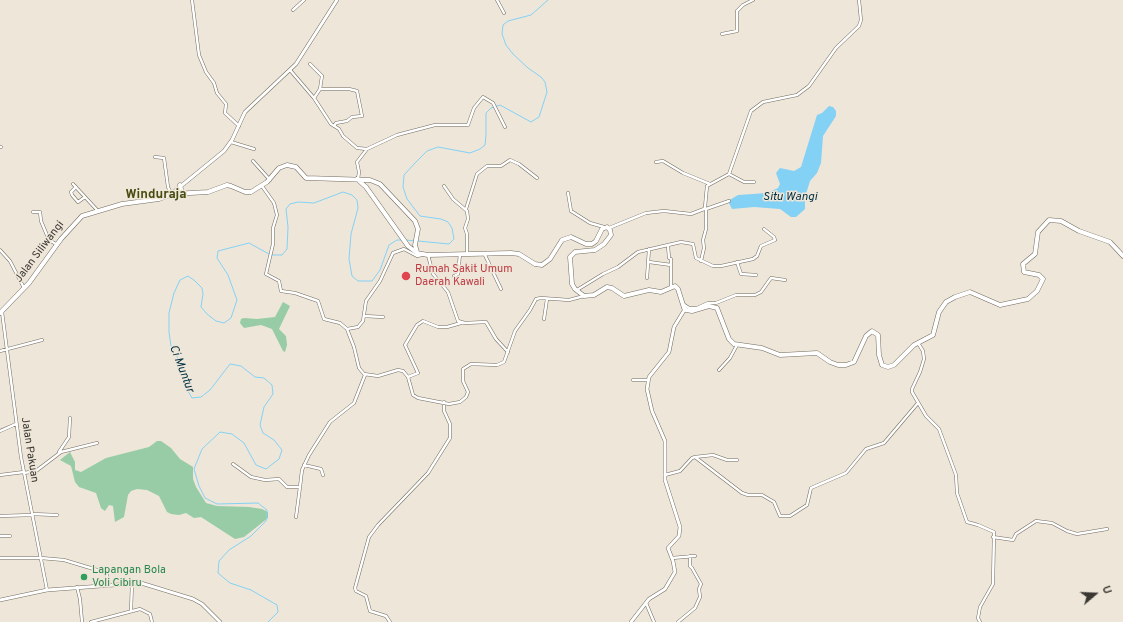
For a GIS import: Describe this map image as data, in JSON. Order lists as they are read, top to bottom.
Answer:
{
  "streets": {
    "highway": ["Jalan Siliwangi"],
    "street": ["Jalan Pakuan"]
  },
  "crossings": [
    ["Jalan Siliwangi", "Jalan Pakuan"]
  ],
  "districts": ["Winduraja"],
  "water": ["Situ Wangi", "Ci Muntur"],
  "places": ["Rumah Sakit Umum Daerah Kawali", "Lapangan Bola Voli Cibiru"],
  "north": "right"
}
